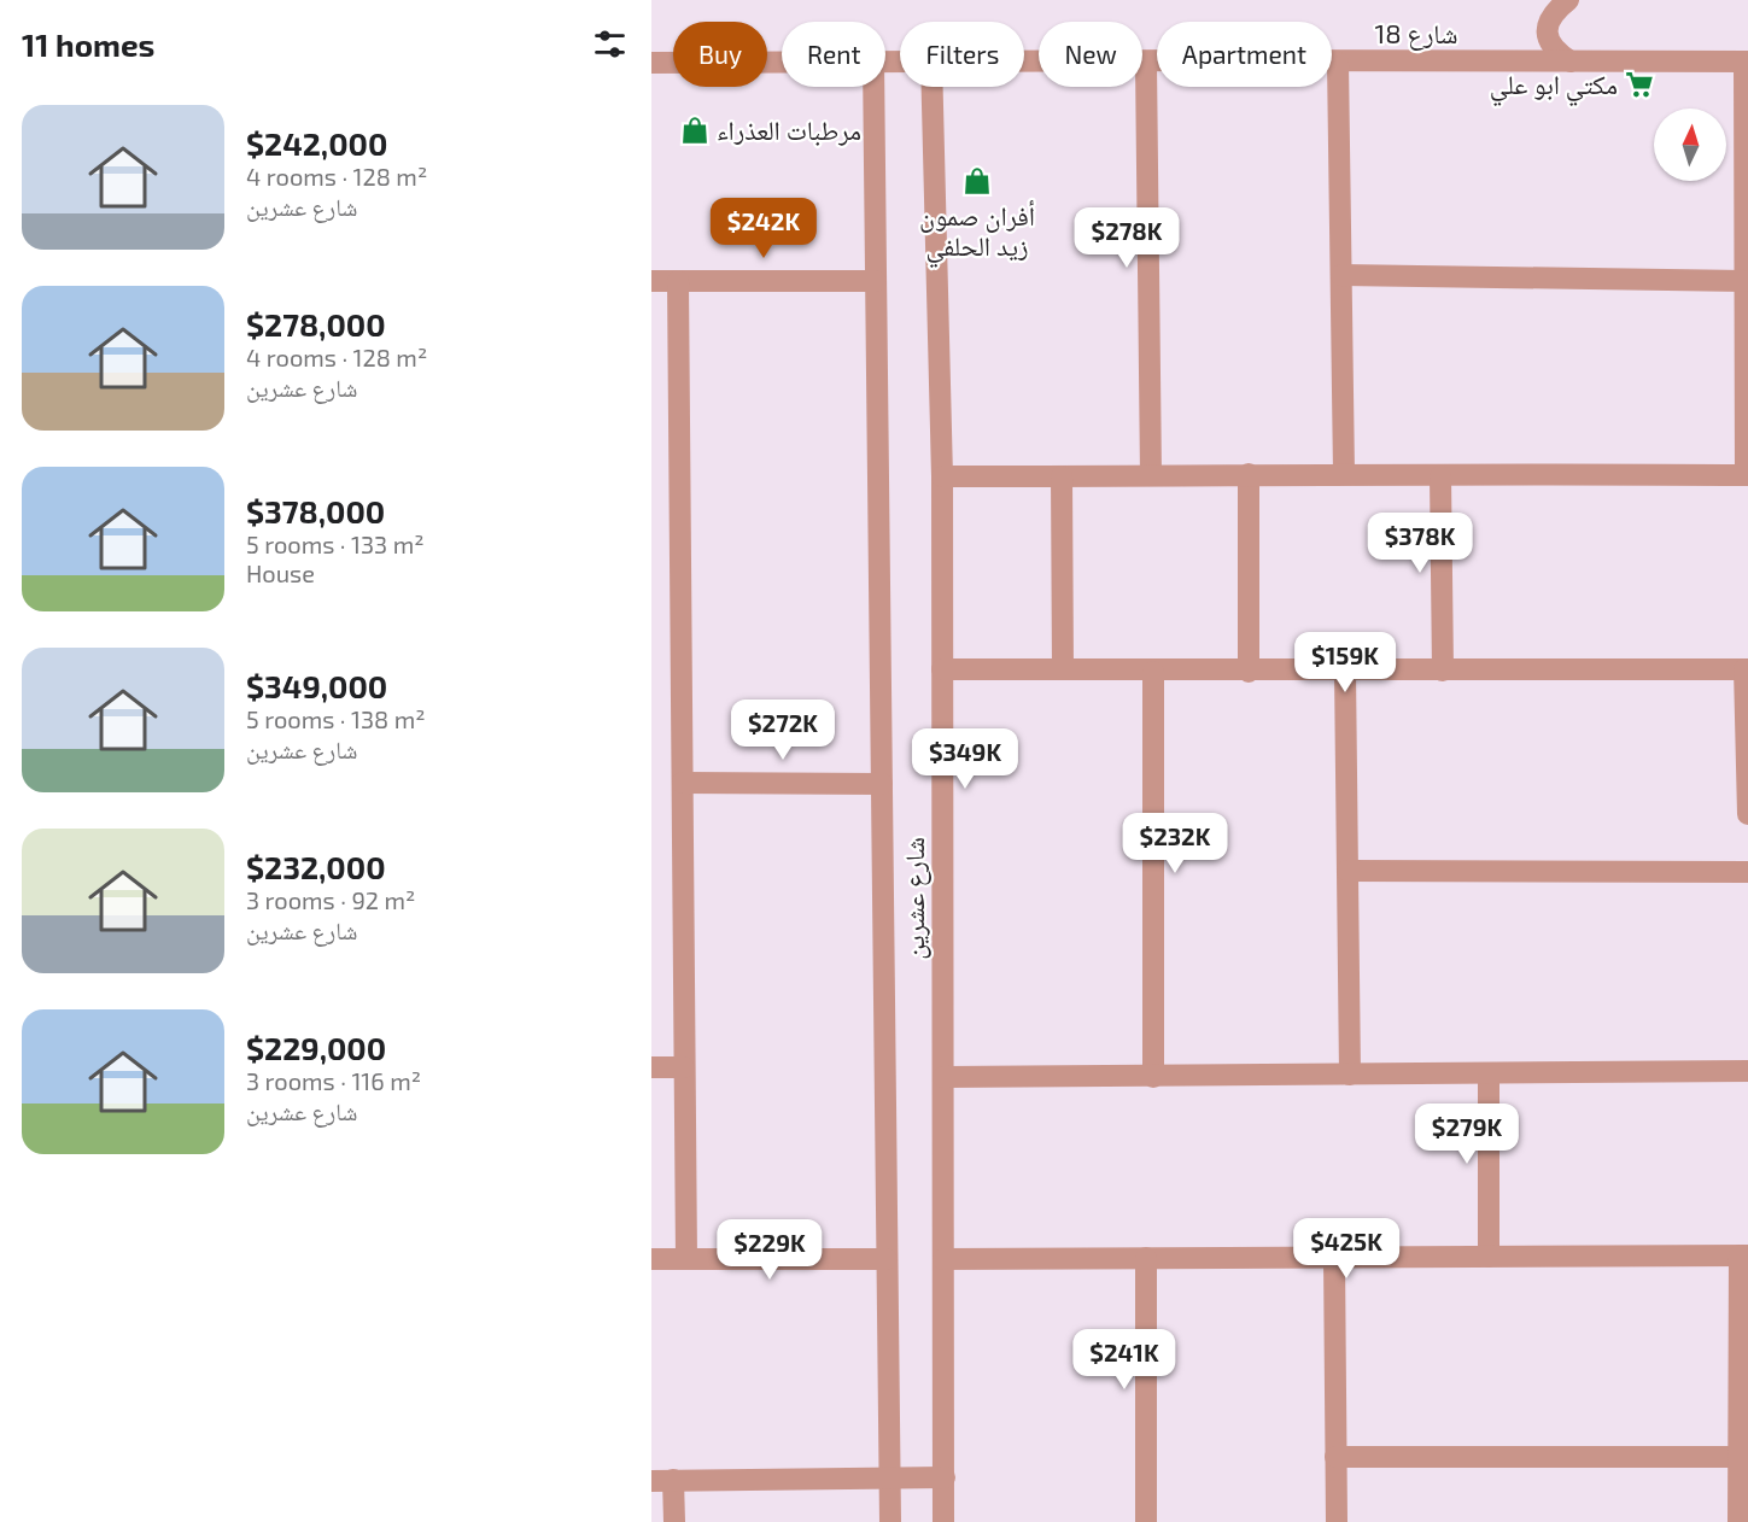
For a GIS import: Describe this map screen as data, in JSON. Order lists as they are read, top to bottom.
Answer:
{
  "streets": {
    "street": ["شارع 18", "شارع عشرين"]
  },
  "places": {
    "supermarket": ["مكتي ابو علي"],
    "shop": ["مرطبات العذراء", "أفران صمون زيد الحلفي"]
  },
  "north": "top",
  "page": {
    "heading": "11 homes",
    "chip": [
      "Buy",
      "Rent",
      "Filters",
      "New",
      "Apartment"
    ],
    "list": [
      {
        "name": "$242,000",
        "note": "4 rooms · 128 m² · شارع عشرين"
      },
      {
        "name": "$278,000",
        "note": "4 rooms · 128 m² · شارع عشرين"
      },
      {
        "name": "$378,000",
        "note": "5 rooms · 133 m² · House"
      },
      {
        "name": "$349,000",
        "note": "5 rooms · 138 m² · شارع عشرين"
      },
      {
        "name": "$232,000",
        "note": "3 rooms · 92 m² · شارع عشرين"
      },
      {
        "name": "$229,000",
        "note": "3 rooms · 116 m² · شارع عشرين"
      }
    ],
    "price": [
      "$242K",
      "$278K",
      "$378K",
      "$159K",
      "$272K",
      "$349K",
      "$232K",
      "$279K",
      "$425K",
      "$229K",
      "$241K"
    ]
  }
}
